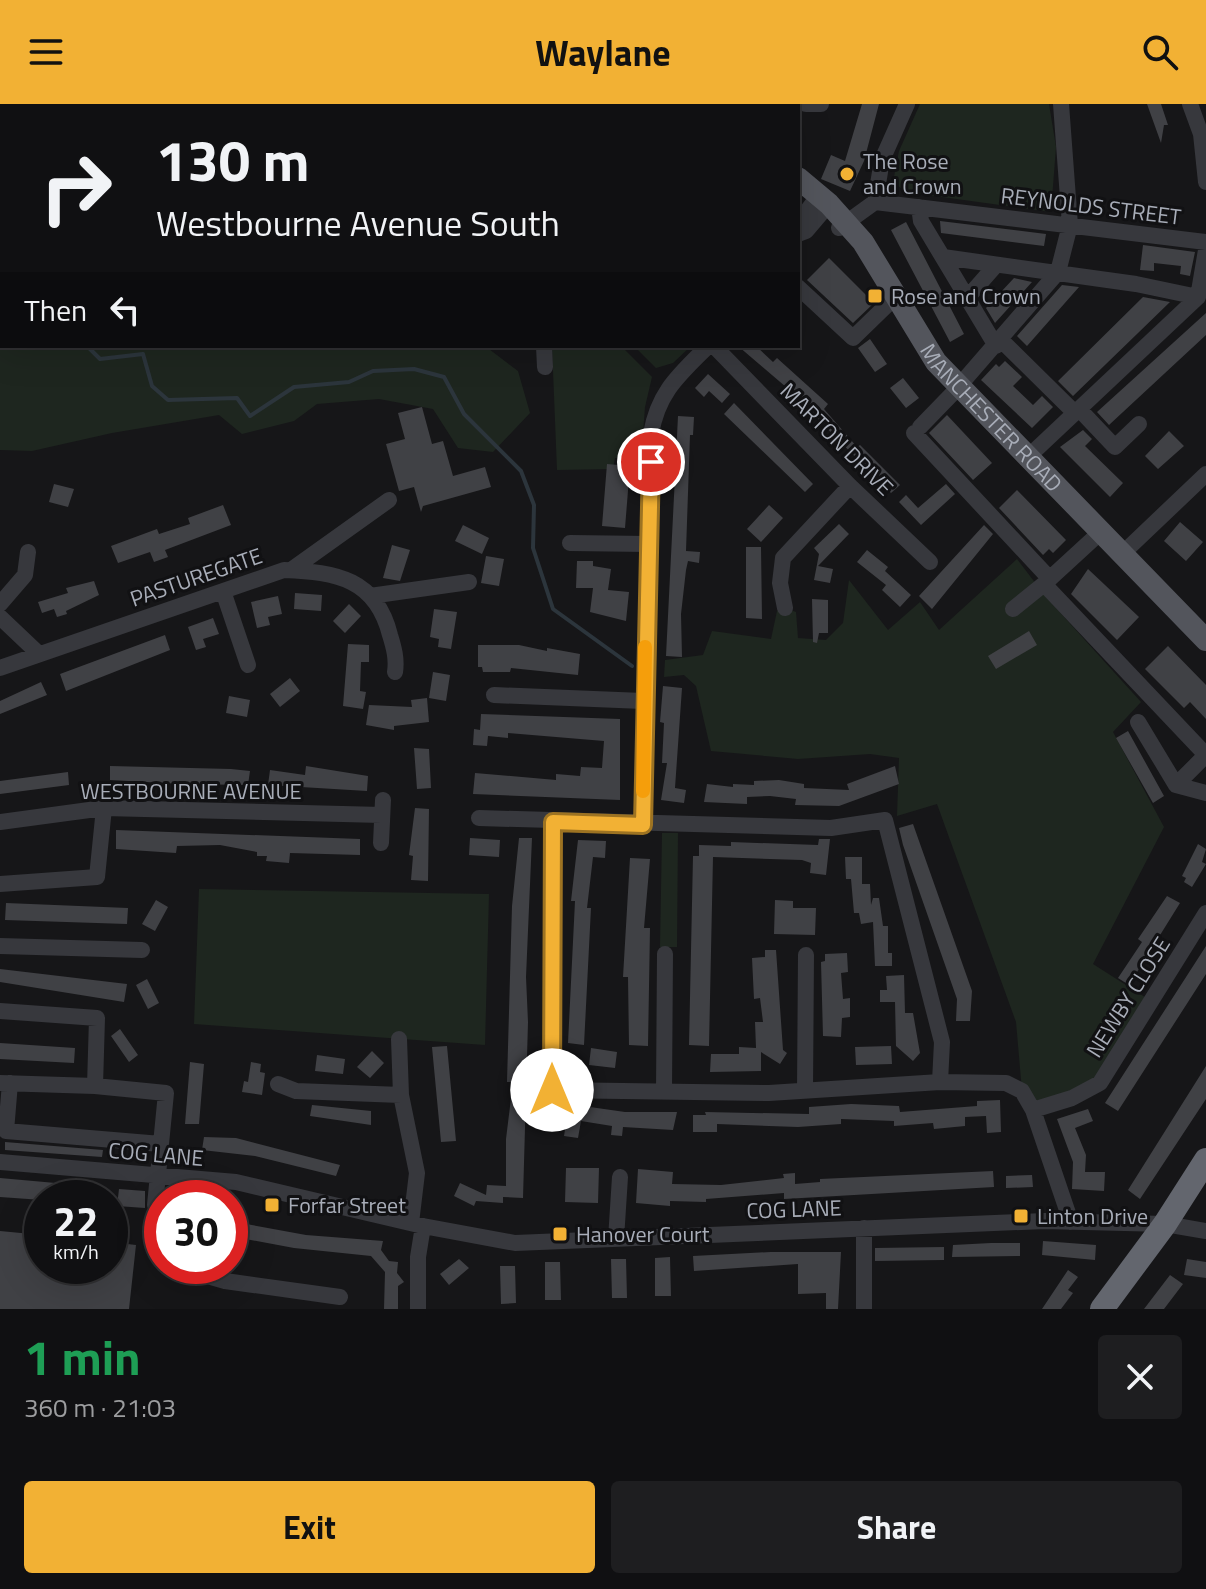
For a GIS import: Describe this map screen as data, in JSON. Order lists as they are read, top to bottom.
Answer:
{
  "streets": {
    "main road": ["MANCHESTER ROAD"],
    "street": [
      "REYNOLDS STREET",
      "MARTON DRIVE",
      "PASTUREGATE",
      "WESTBOURNE AVENUE",
      "NEWBY CLOSE",
      "COG LANE"
    ]
  },
  "places": {
    "other": ["The Rose and Crown"],
    "transit": [
      "Rose and Crown",
      "Forfar Street",
      "Linton Drive",
      "Hanover Court"
    ]
  },
  "page": {
    "header": "Waylane",
    "turn": ["130 m", "Westbourne Avenue South"],
    "then": "Then",
    "speed": "22 km/h",
    "limit": "30",
    "heading": ["1 min", "360 m · 21:03"],
    "buttons": ["Exit", "Share"]
  }
}
